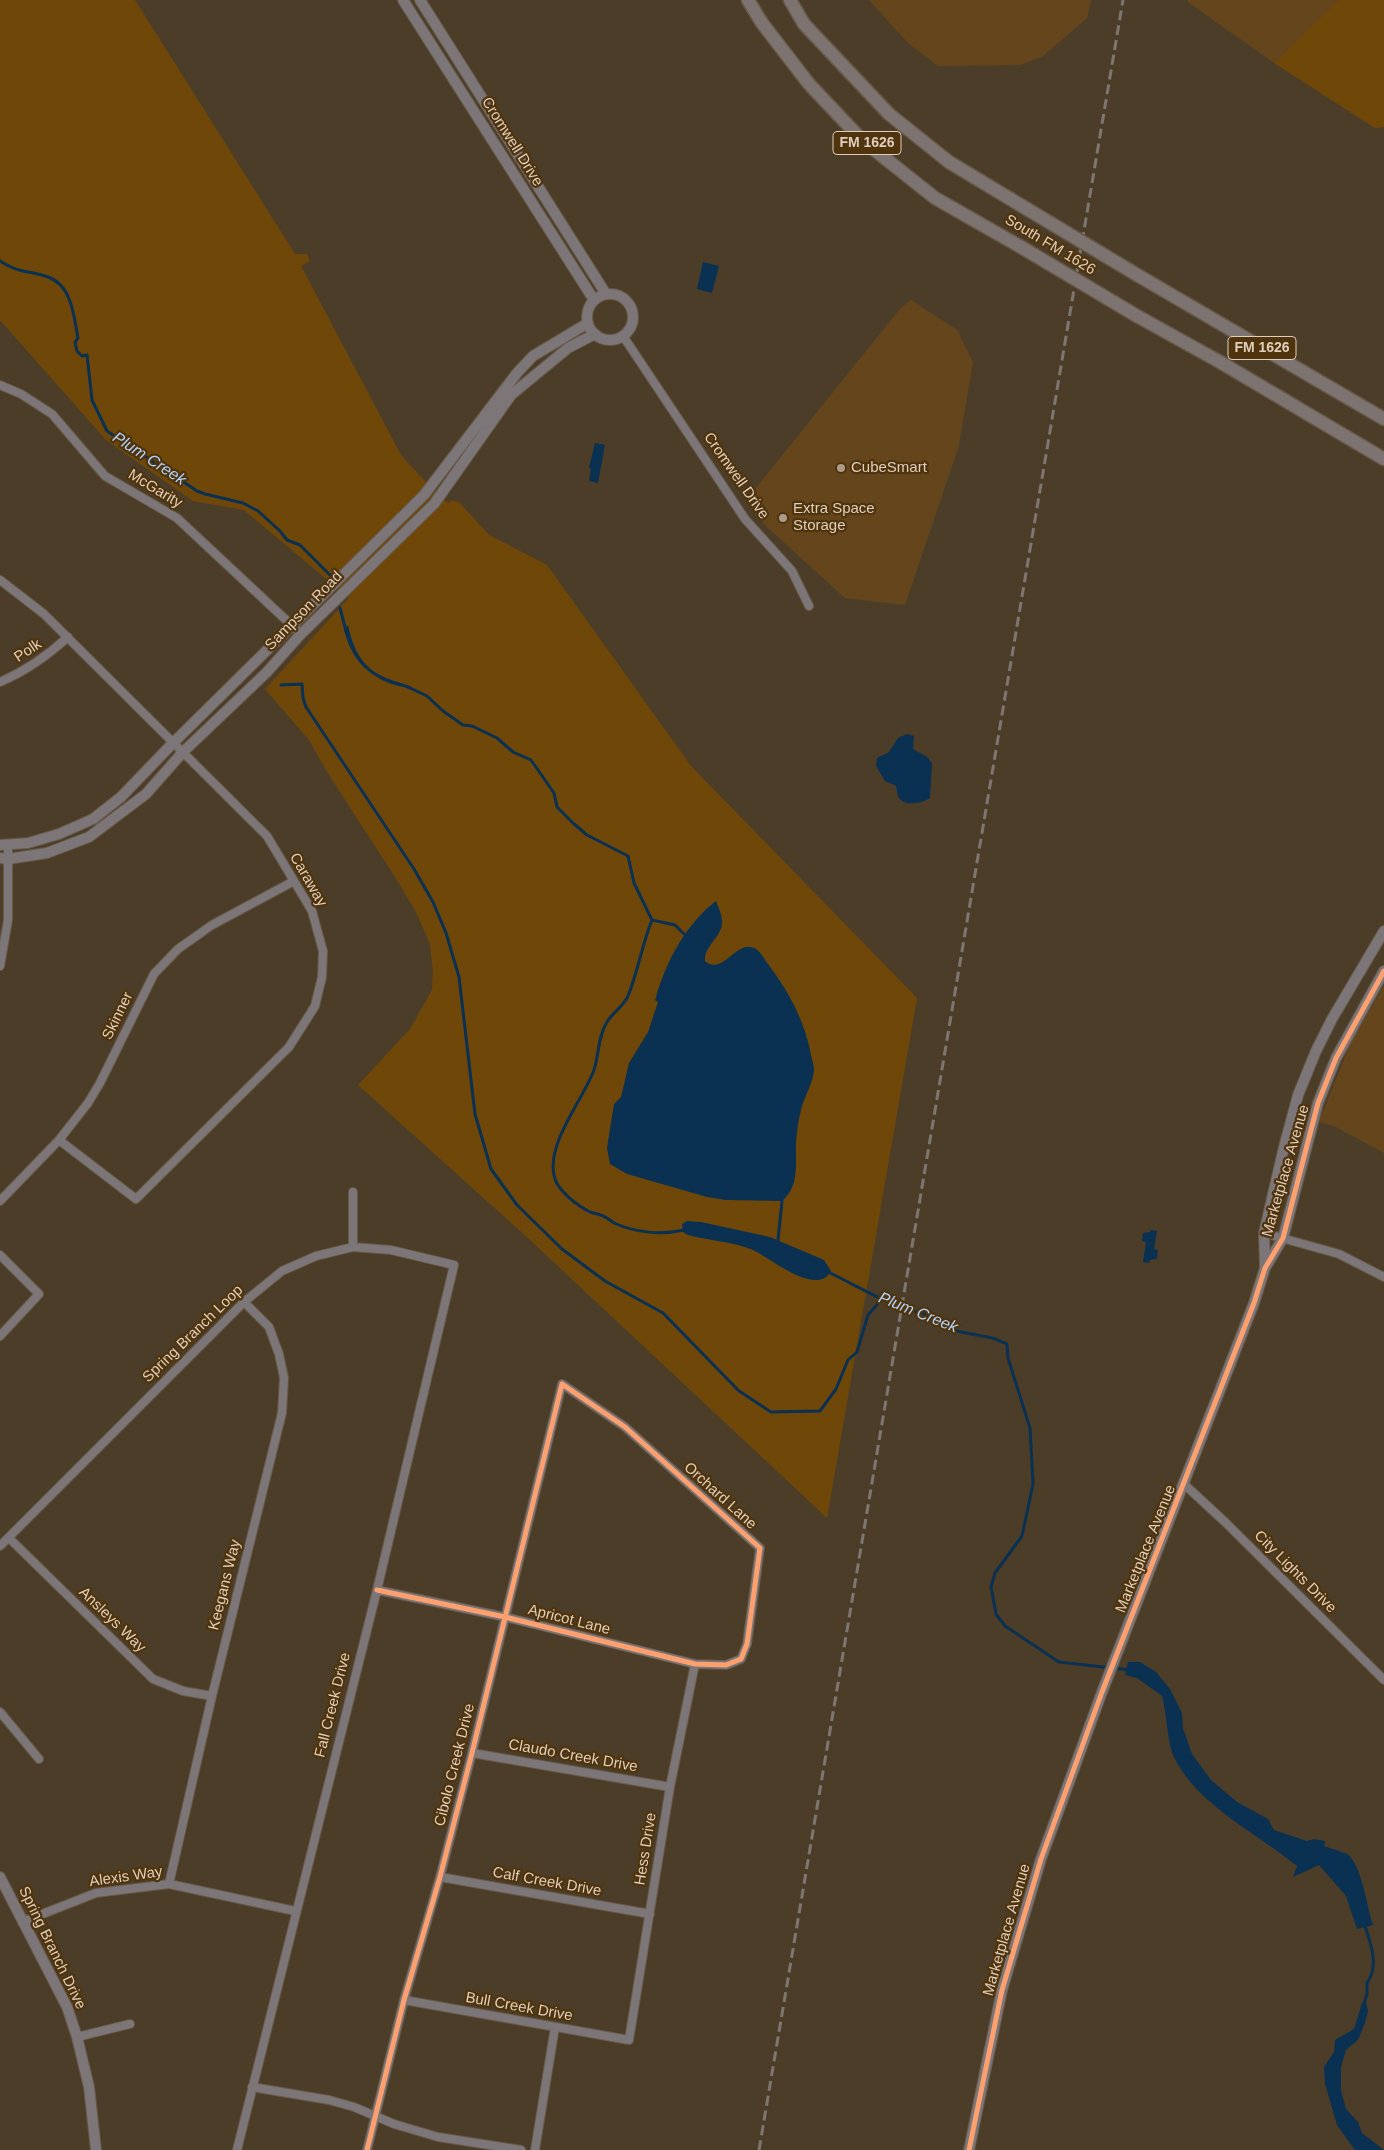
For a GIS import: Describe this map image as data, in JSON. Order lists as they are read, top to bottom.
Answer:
{
  "streets": {
    "main road": ["FM 1626", "South FM 1626"],
    "street": [
      "Cromwell Drive",
      "McGarity",
      "Sampson Road",
      "Polk",
      "Caraway",
      "Skinner",
      "Marketplace Avenue",
      "Spring Branch Loop",
      "Orchard Lane",
      "City Lights Drive",
      "Keegans Way",
      "Ansleys Way",
      "Apricot Lane",
      "Fall Creek Drive",
      "Claudo Creek Drive",
      "Cibolo Creek Drive",
      "Hess Drive",
      "Alexis Way",
      "Calf Creek Drive",
      "Spring Branch Drive",
      "Bull Creek Drive"
    ]
  },
  "crossings": [
    ["Cromwell Drive", "Sampson Road"],
    ["McGarity", "Sampson Road"],
    ["Sampson Road", "Caraway"],
    ["Polk", "Caraway"],
    ["Caraway", "Skinner"],
    ["Marketplace Avenue", "City Lights Drive"],
    ["Spring Branch Loop", "Keegans Way"],
    ["Spring Branch Loop", "Ansleys Way"],
    ["Spring Branch Loop", "Fall Creek Drive"],
    ["Orchard Lane", "Apricot Lane"],
    ["Orchard Lane", "Cibolo Creek Drive"],
    ["Keegans Way", "Ansleys Way"],
    ["Keegans Way", "Alexis Way"],
    ["Apricot Lane", "Fall Creek Drive"],
    ["Apricot Lane", "Cibolo Creek Drive"],
    ["Apricot Lane", "Hess Drive"],
    ["Fall Creek Drive", "Alexis Way"],
    ["Claudo Creek Drive", "Cibolo Creek Drive"],
    ["Claudo Creek Drive", "Hess Drive"],
    ["Cibolo Creek Drive", "Calf Creek Drive"],
    ["Cibolo Creek Drive", "Bull Creek Drive"],
    ["Hess Drive", "Calf Creek Drive"],
    ["Hess Drive", "Bull Creek Drive"],
    ["Alexis Way", "Spring Branch Drive"]
  ],
  "water": ["Plum Creek"],
  "places": ["CubeSmart", "Extra Space Storage"]
}
